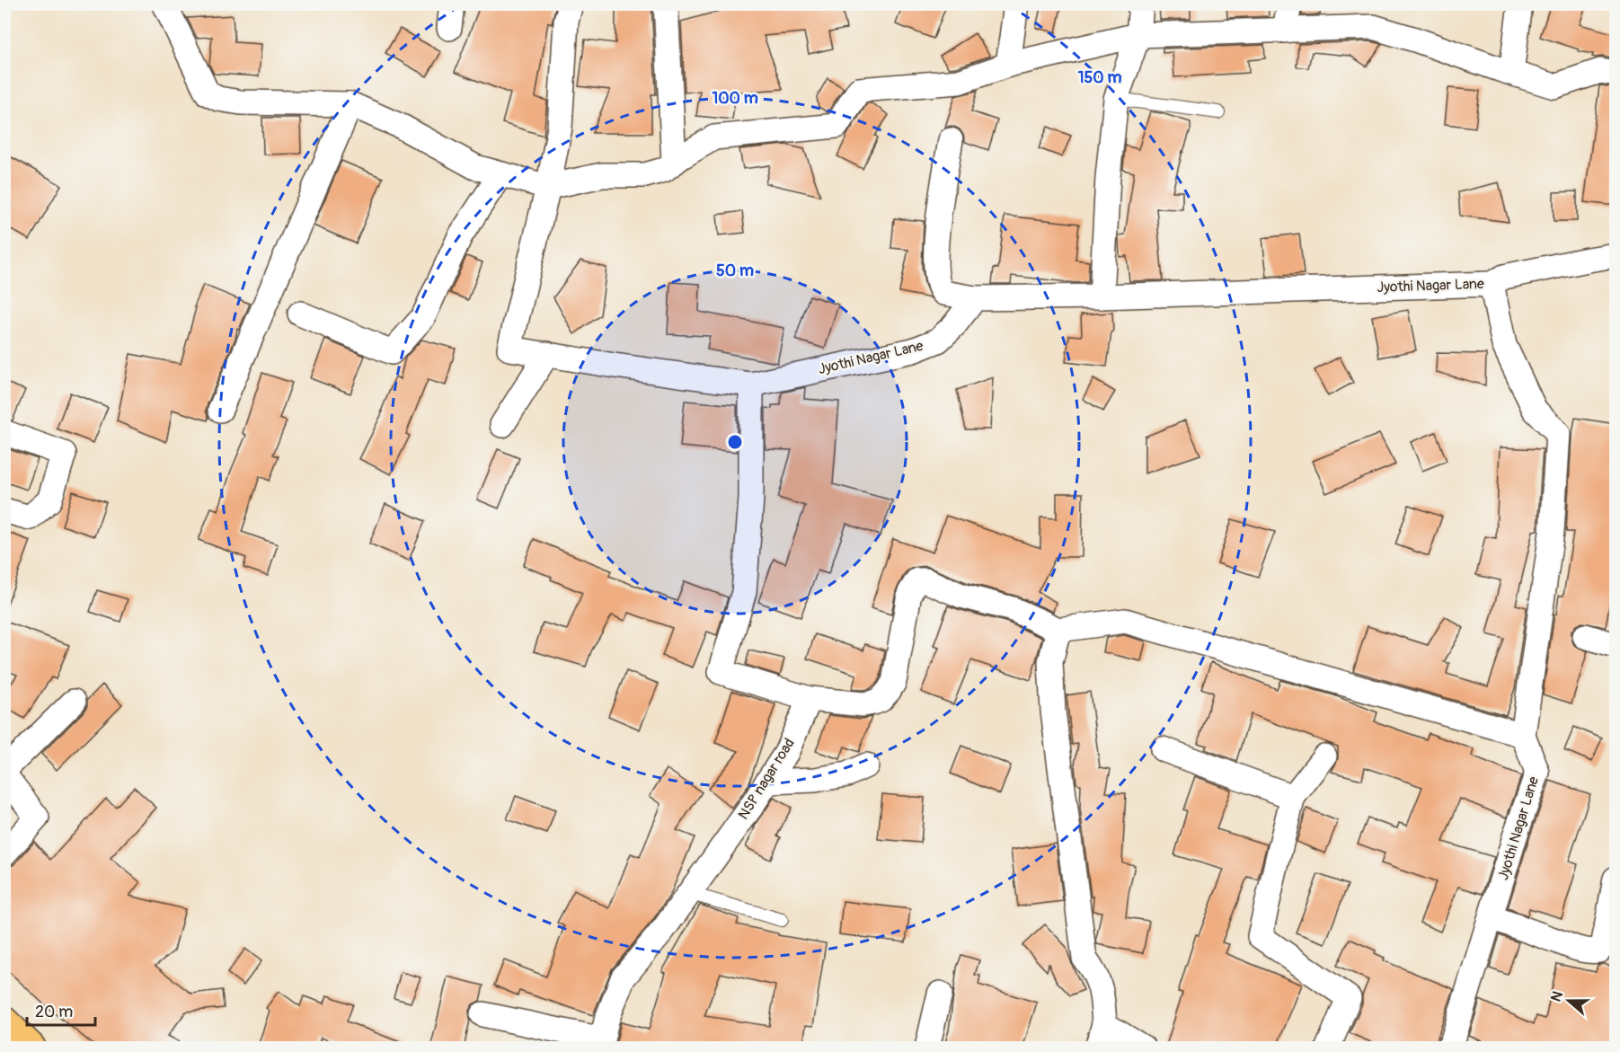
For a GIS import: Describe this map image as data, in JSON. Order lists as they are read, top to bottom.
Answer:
{
  "streets": {
    "street": ["Jyothi Nagar Lane", "NSP nagar road"]
  },
  "scale_bar": "20 m",
  "north": "left",
  "rings": ["150 m", "100 m", "50 m"]
}
